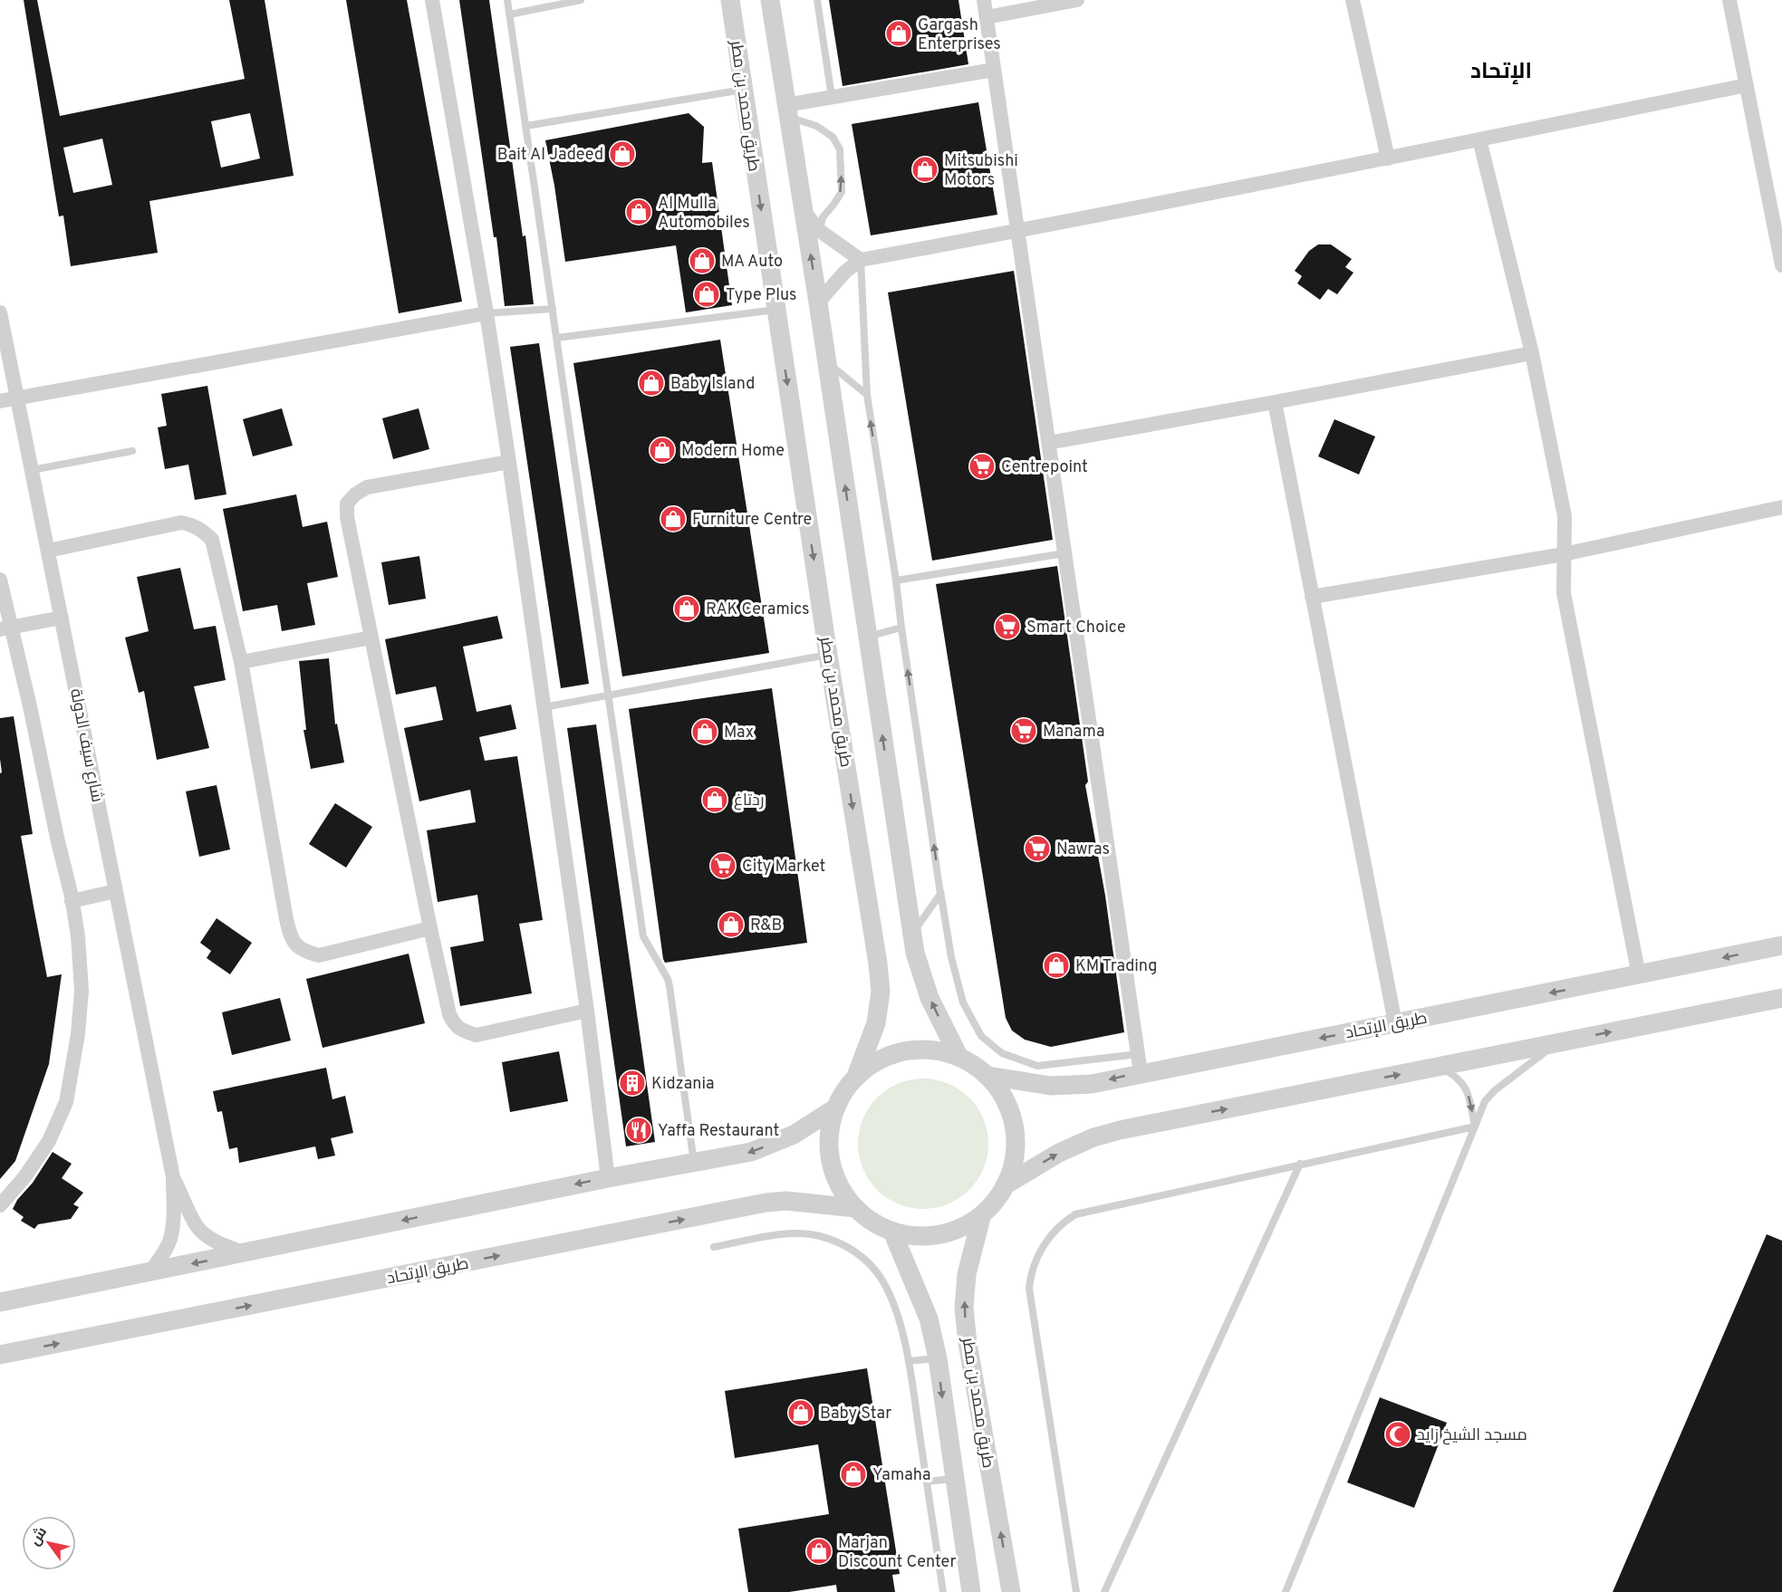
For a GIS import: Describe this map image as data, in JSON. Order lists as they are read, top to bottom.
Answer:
{
  "streets": {
    "street": ["طريق محمد بن مطر", "شارع سيف الدولة", "طريق اﻹتحاد"]
  },
  "crossings": [
    ["طريق محمد بن مطر", "طريق اﻹتحاد"]
  ],
  "districts": ["اﻹتحاد"],
  "places": {
    "shop": [
      "Gargash Enterprises",
      "Bait Al Jadeed",
      "Mitsubishi Motors",
      "Al Mulla Automobiles",
      "MA Auto",
      "Type Plus",
      "Baby Island",
      "Modern Home",
      "Furniture Centre",
      "RAK Ceramics",
      "Max",
      "ردتاغ",
      "R&B",
      "KM Trading",
      "Baby Star",
      "Yamaha",
      "Marjan Discount Center"
    ],
    "supermarket": [
      "Centrepoint",
      "Smart Choice",
      "Manama",
      "Nawras",
      "City Market"
    ],
    "building": ["Kidzania"],
    "restaurant": ["Yaffa Restaurant"],
    "mosque": ["مسجد الشيخ زايد"]
  },
  "north": "top left"
}
